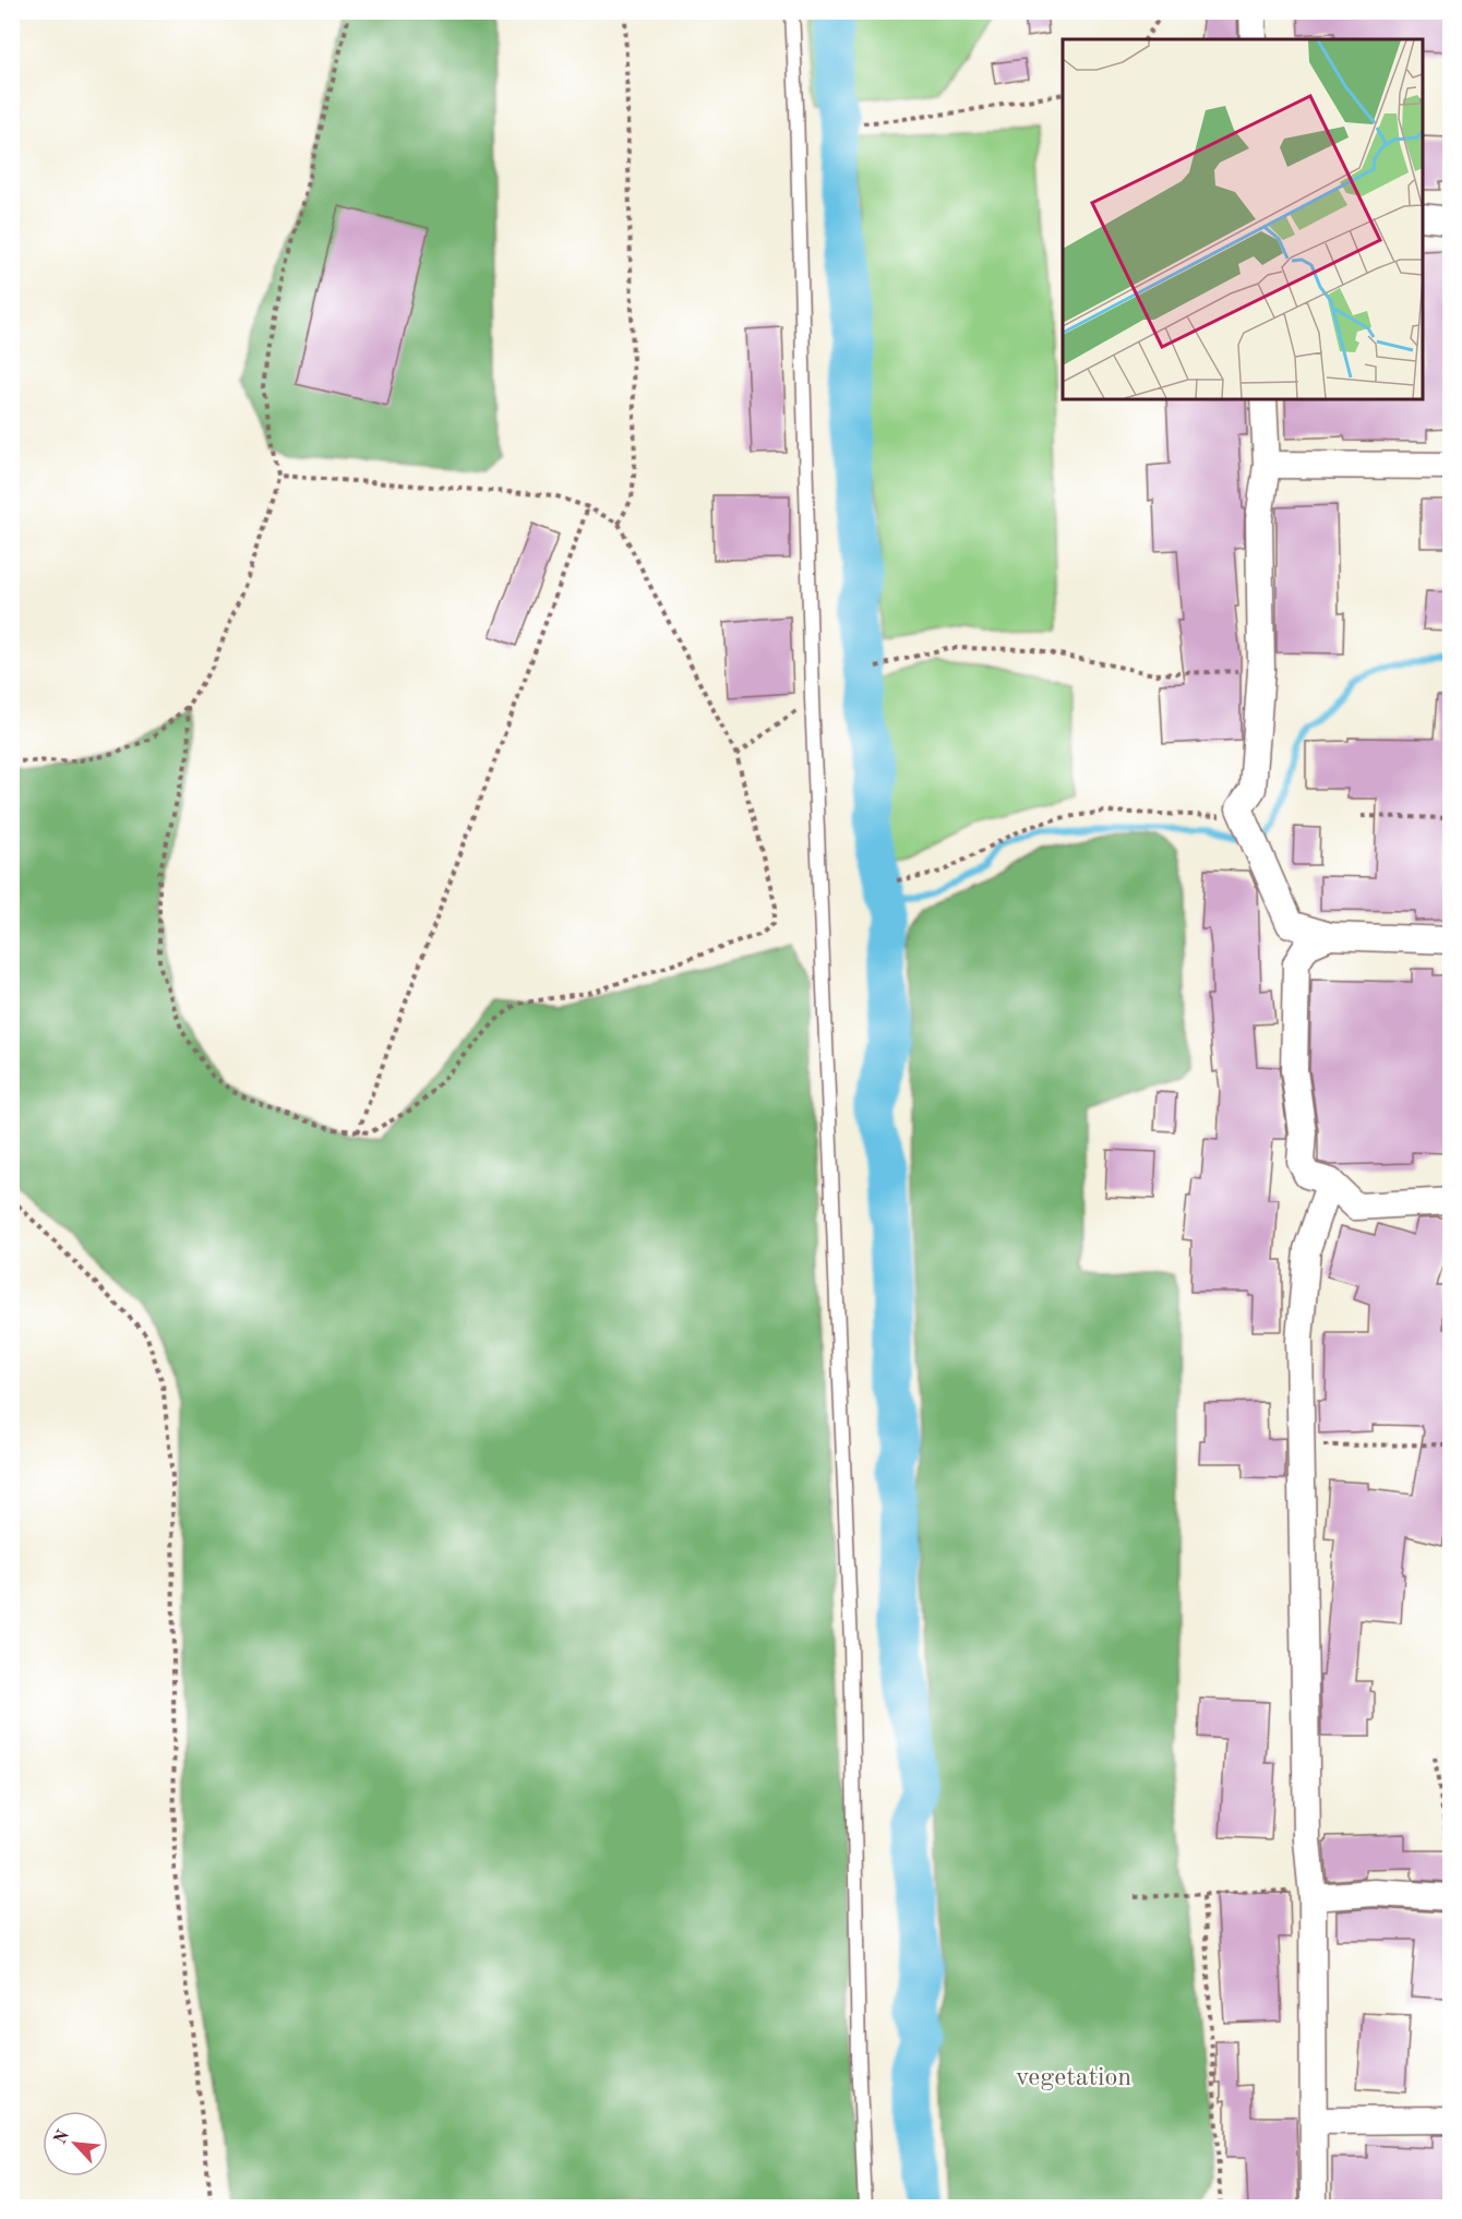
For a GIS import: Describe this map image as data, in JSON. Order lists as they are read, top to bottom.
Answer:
{
  "parks": ["vegetation"],
  "north": "top left"
}
